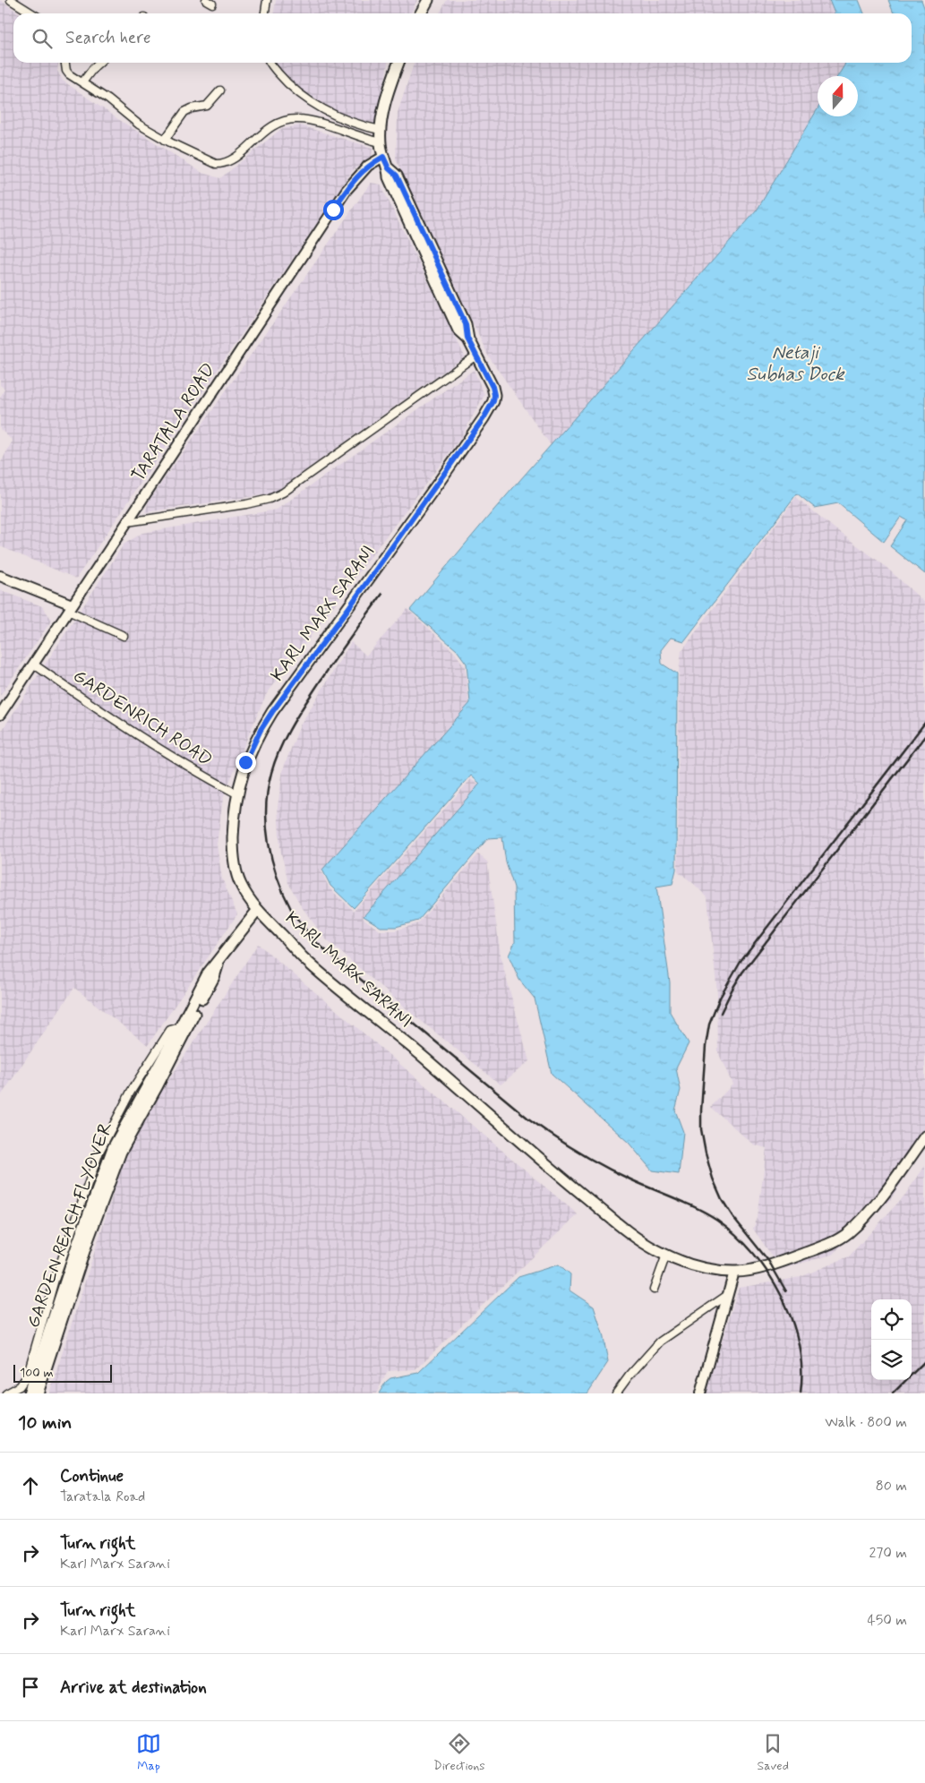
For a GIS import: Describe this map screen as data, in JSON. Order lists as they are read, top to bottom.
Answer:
{
  "streets": {
    "main road": ["KARL MARX SARANI", "GARDEN REACH FLYOVER"],
    "street": ["TARATALA ROAD", "GARDENRICH ROAD"]
  },
  "crossings": [
    ["TARATALA ROAD", "KARL MARX SARANI"],
    ["TARATALA ROAD", "GARDENRICH ROAD"],
    ["KARL MARX SARANI", "GARDENRICH ROAD"],
    ["KARL MARX SARANI", "GARDEN REACH FLYOVER"]
  ],
  "water": ["Netaji Subhas Dock"],
  "scale_bar": "100 m",
  "north": "top",
  "page": {
    "search": "Search here",
    "scale": "100 m",
    "heading": ["10 min", "Walk · 800 m"],
    "list": [
      ["Continue", "Taratala Road", "80 m"],
      ["Turn right", "Karl Marx Sarani", "270 m"],
      ["Turn right", "Karl Marx Sarani", "450 m"],
      "Arrive at destination"
    ],
    "nav": ["Map", "Directions", "Saved"]
  }
}
